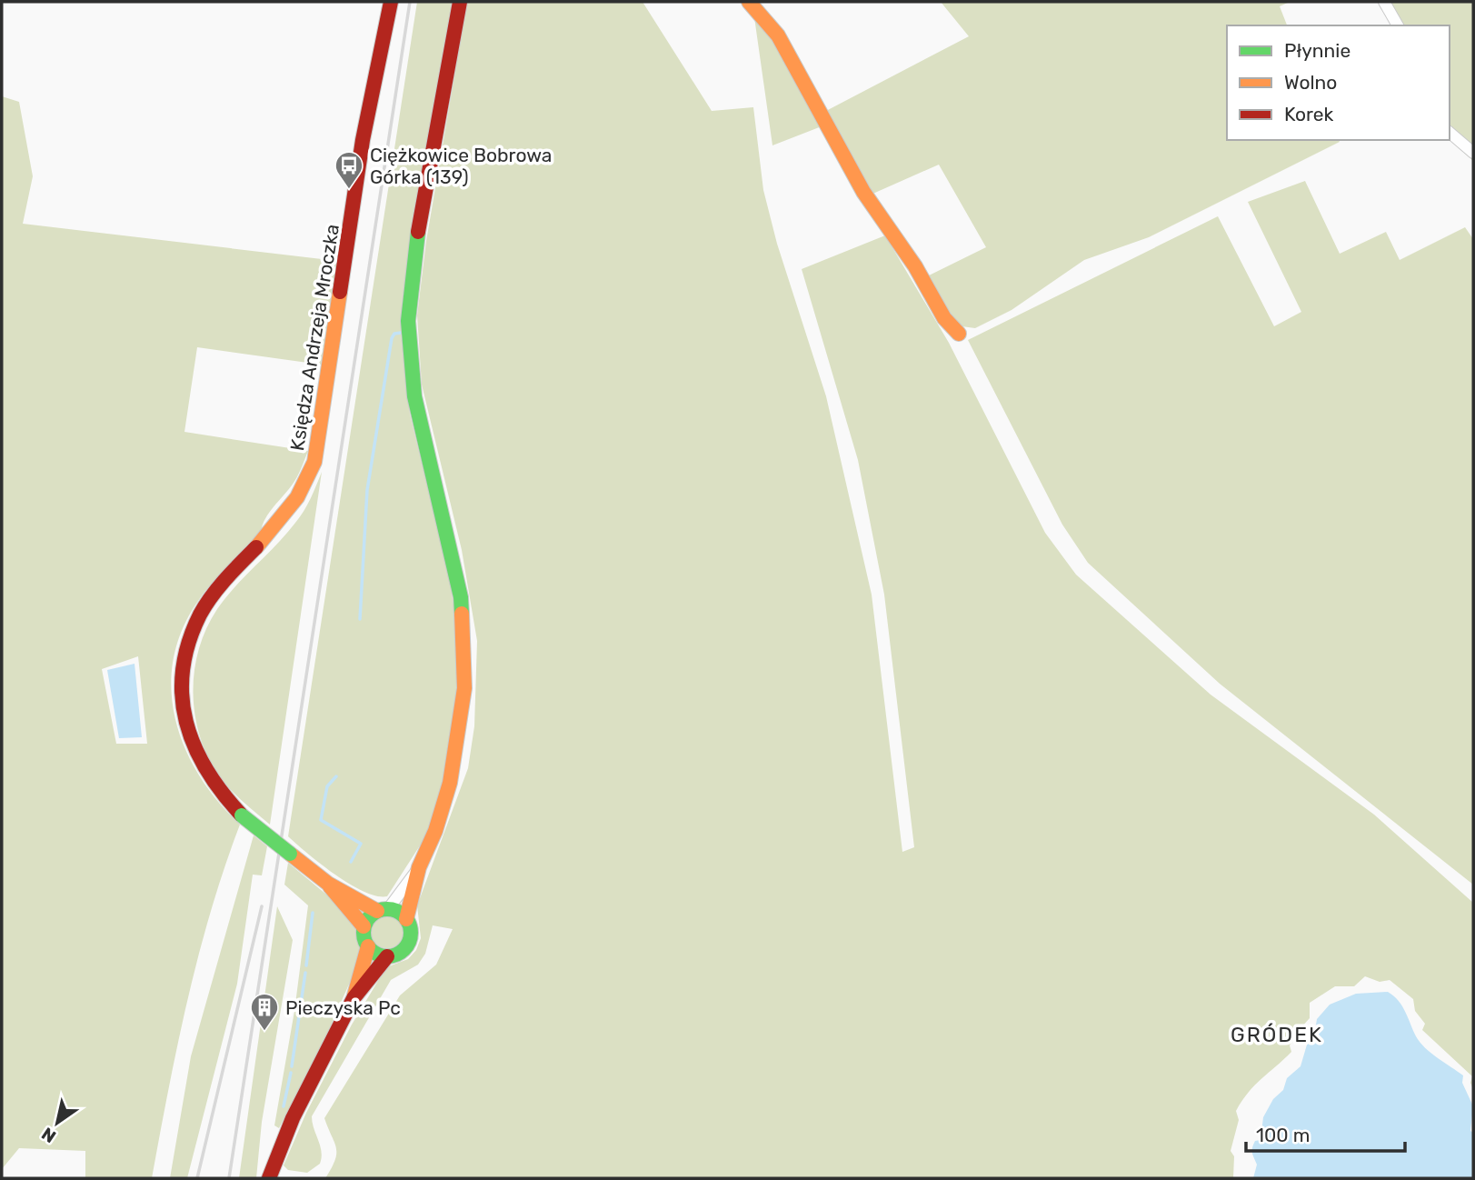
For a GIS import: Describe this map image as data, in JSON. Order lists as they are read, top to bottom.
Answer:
{
  "streets": {
    "street": ["Księdza Andrzeja Mroczka"]
  },
  "districts": ["GRÓDEK"],
  "places": {
    "bus stop": ["Ciężkowice Bobrowa Górka (139)"],
    "building": ["Pieczyska Pc"]
  },
  "legend": ["Płynnie", "Wolno", "Korek"],
  "scale_bar": "100 m",
  "north": "bottom left"
}
